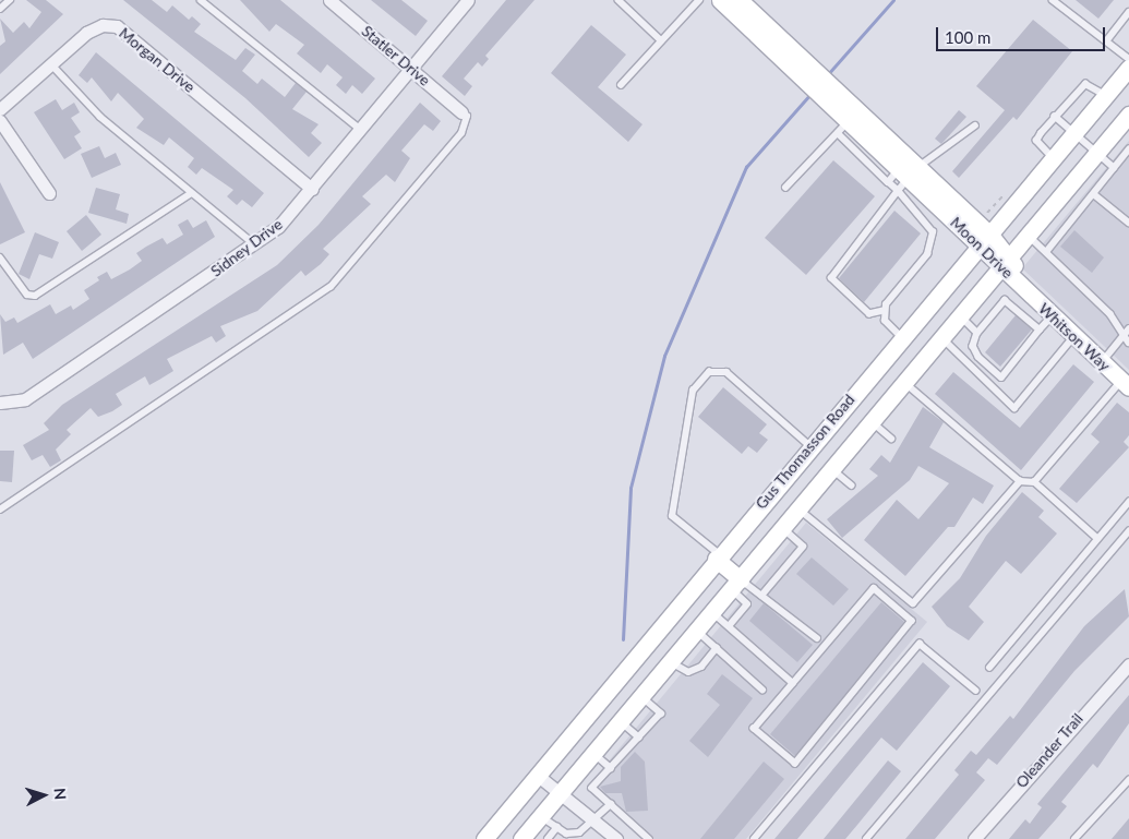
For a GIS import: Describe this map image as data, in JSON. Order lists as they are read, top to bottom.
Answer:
{
  "streets": {
    "main road": ["Moon Drive", "Whitson Way", "Gus Thomasson Road"],
    "street": [
      "Statler Drive",
      "Morgan Drive",
      "Sidney Drive",
      "Oleander Trail"
    ]
  },
  "crossings": [
    ["Statler Drive", "Sidney Drive"],
    ["Morgan Drive", "Sidney Drive"],
    ["Moon Drive", "Whitson Way"],
    ["Moon Drive", "Gus Thomasson Road"]
  ],
  "scale_bar": "100 m",
  "north": "right"
}
